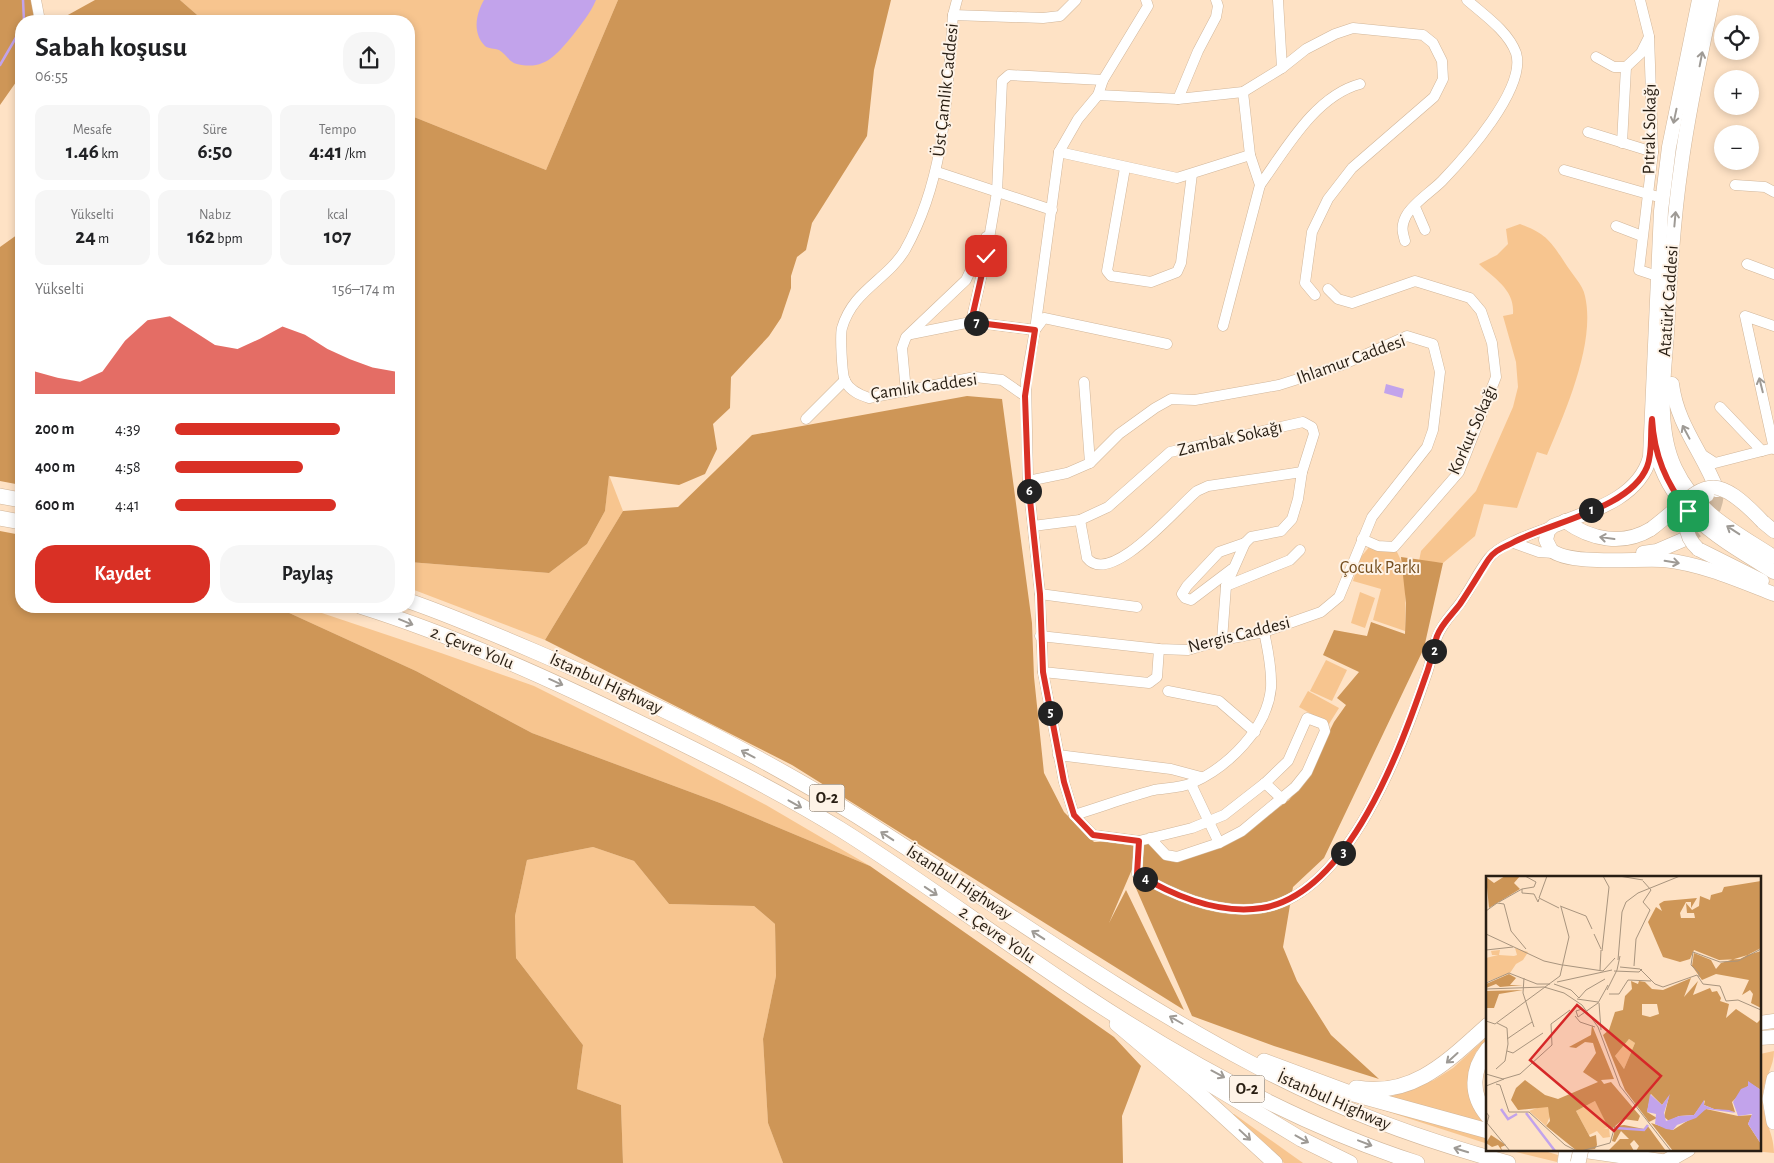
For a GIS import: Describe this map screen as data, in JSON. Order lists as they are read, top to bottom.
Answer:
{
  "streets": {
    "highway": ["2. Çevre Yolu", "İstanbul Highway", "O-2"],
    "main road": ["Atatürk Caddesi"],
    "street": [
      "Üst Çamlik Caddesi",
      "Pıtrak Sokağı",
      "Ihlamur Caddesi",
      "Çamlik Caddesi",
      "Korkut Sokağı",
      "Zambak Sokağı",
      "Nergis Caddesi"
    ]
  },
  "crossings": [
    ["Üst Çamlik Caddesi", "Çamlik Caddesi"],
    ["Pıtrak Sokağı", "Atatürk Caddesi"],
    ["Ihlamur Caddesi", "Korkut Sokağı"],
    ["Ihlamur Caddesi", "Nergis Caddesi"],
    ["Korkut Sokağı", "Nergis Caddesi"]
  ],
  "parks": ["Çocuk Parkı"],
  "page": {
    "map_buttons": ["+", "−"],
    "heading": ["Sabah koşusu", "06:55"],
    "stats": [
      ["Mesafe", "1.46 km"],
      ["Süre", "6:50"],
      ["Tempo", "4:41 /km"],
      ["Yükselti", "24 m"],
      ["Nabız", "162 bpm"],
      ["kcal", "107"]
    ],
    "chart": ["Yükselti", "156–174 m"],
    "pins": [
      "7",
      "6",
      "1",
      "2",
      "5",
      "3",
      "4"
    ],
    "list": [
      {
        "name": "200 m",
        "note": "4:39"
      },
      {
        "name": "400 m",
        "note": "4:58"
      },
      {
        "name": "600 m",
        "note": "4:41"
      }
    ],
    "buttons": ["Kaydet", "Paylaş"]
  }
}
